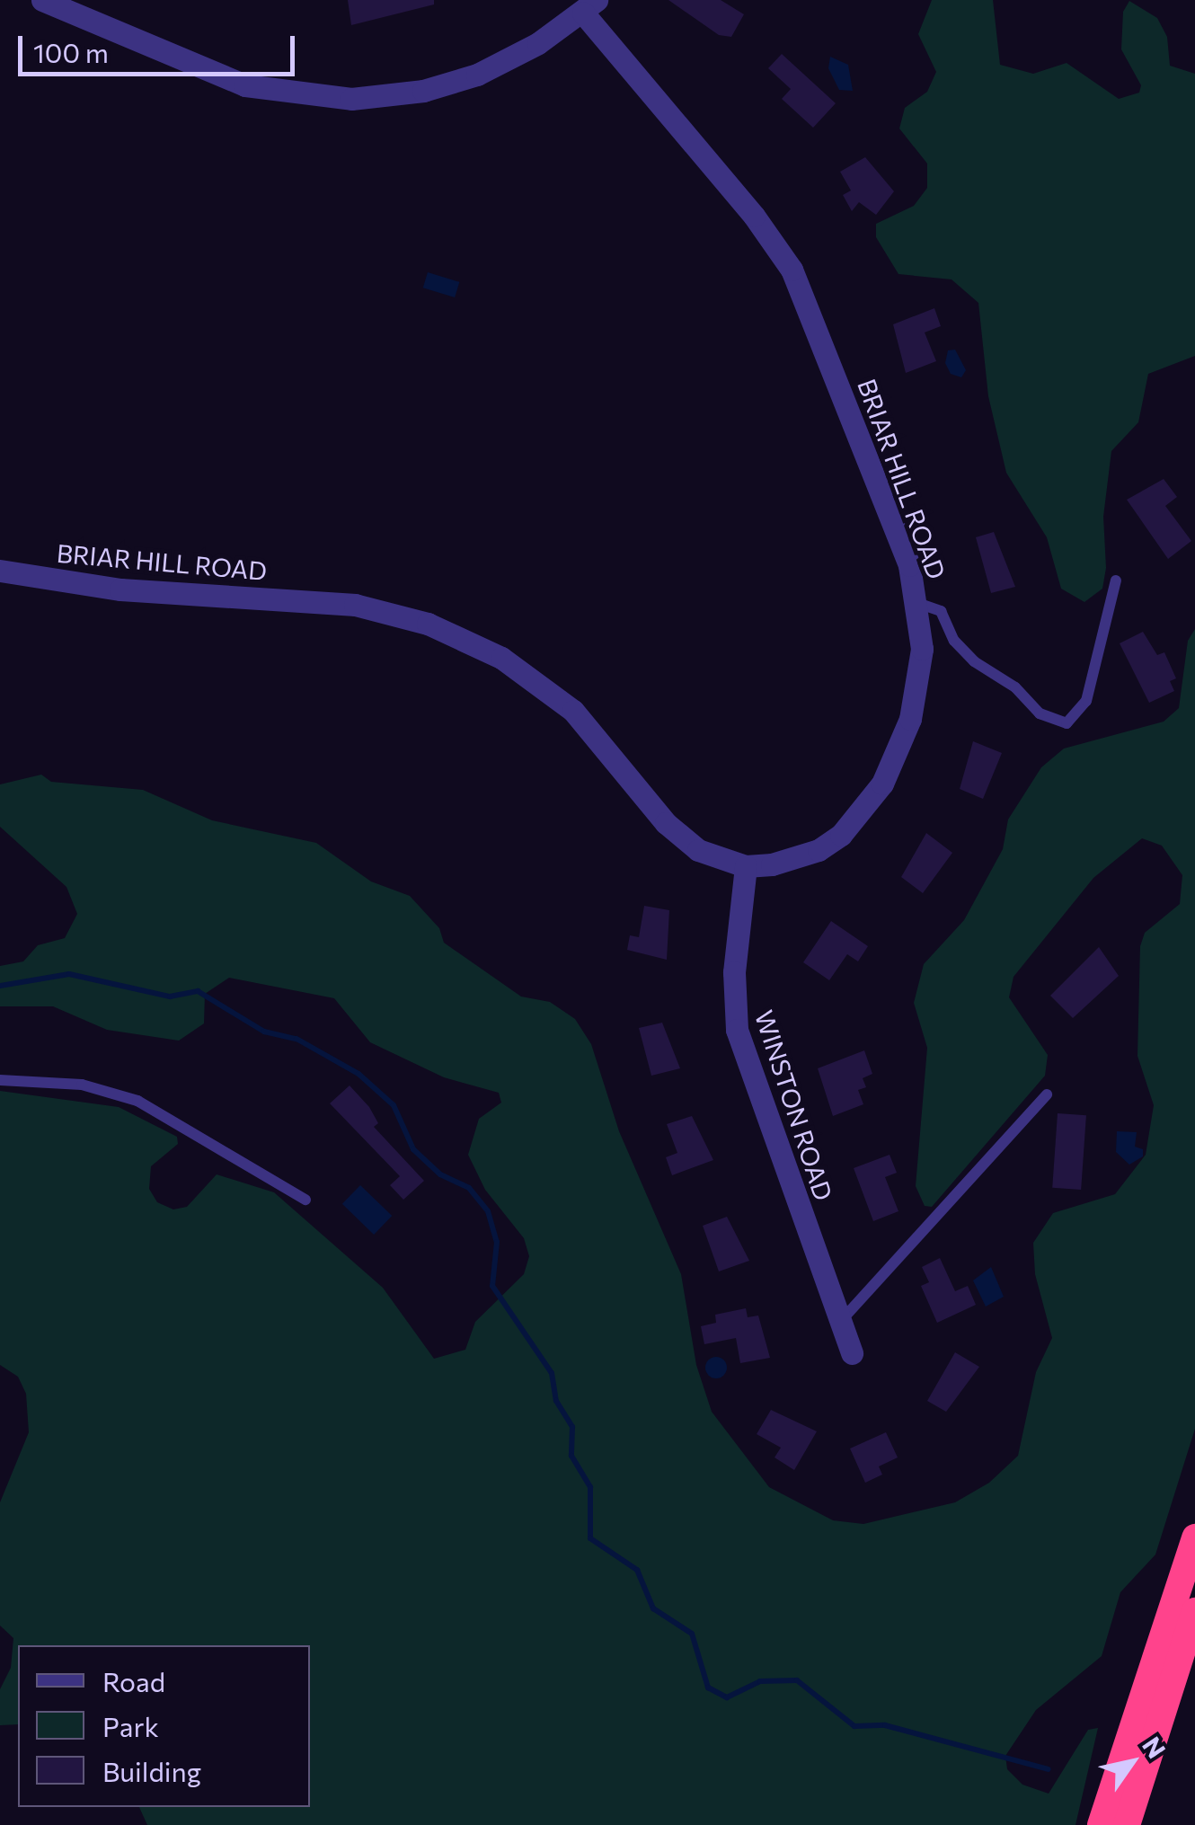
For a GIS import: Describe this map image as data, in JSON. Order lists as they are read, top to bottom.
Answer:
{
  "streets": {
    "street": ["BRIAR HILL ROAD", "WINSTON ROAD"]
  },
  "crossings": [
    ["BRIAR HILL ROAD", "WINSTON ROAD"]
  ],
  "legend": ["Road", "Park", "Building"],
  "scale_bar": "100 m",
  "north": "top right"
}
